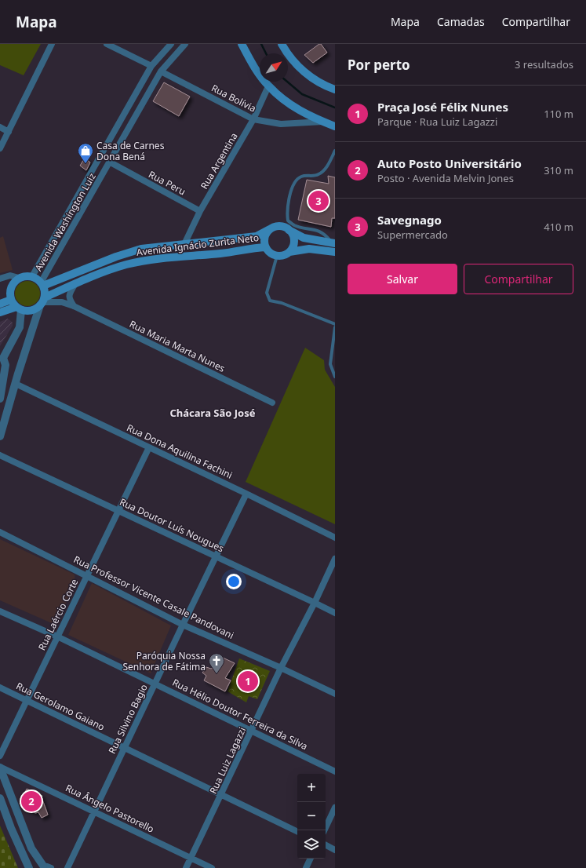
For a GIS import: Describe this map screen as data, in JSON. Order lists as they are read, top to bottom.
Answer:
{
  "streets": {
    "main road": ["Avenida Ignácio Zurita Neto"],
    "street": [
      "Rua Bolívia",
      "Rua Argentina",
      "Rua Peru",
      "Avenida Washington Luiz",
      "Rua Maria Marta Nunes",
      "Rua Dona Aquilina Fachini",
      "Rua Doutor Luís Nougues",
      "Rua Professor Vicente Casale Pandovani",
      "Rua Laércio Corte",
      "Rua Gerolamo Gaiano",
      "Rua Hélio Doutor Ferreira da Silva",
      "Rua Silvino Bagio",
      "Rua Luiz Lagazzi",
      "Rua Ângelo Pastorello"
    ]
  },
  "crossings": [
    ["Rua Bolívia", "Rua Argentina"],
    ["Rua Bolívia", "Avenida Washington Luiz"],
    ["Rua Argentina", "Rua Peru"],
    ["Rua Argentina", "Avenida Ignácio Zurita Neto"],
    ["Rua Peru", "Avenida Washington Luiz"],
    ["Avenida Washington Luiz", "Avenida Ignácio Zurita Neto"],
    ["Avenida Washington Luiz", "Rua Maria Marta Nunes"],
    ["Avenida Ignácio Zurita Neto", "Rua Maria Marta Nunes"],
    ["Rua Dona Aquilina Fachini", "Rua Laércio Corte"],
    ["Rua Dona Aquilina Fachini", "Rua Silvino Bagio"],
    ["Rua Doutor Luís Nougues", "Rua Laércio Corte"],
    ["Rua Doutor Luís Nougues", "Rua Silvino Bagio"],
    ["Rua Doutor Luís Nougues", "Rua Luiz Lagazzi"],
    ["Rua Professor Vicente Casale Pandovani", "Rua Laércio Corte"],
    ["Rua Professor Vicente Casale Pandovani", "Rua Silvino Bagio"],
    ["Rua Professor Vicente Casale Pandovani", "Rua Luiz Lagazzi"],
    ["Rua Laércio Corte", "Rua Gerolamo Gaiano"],
    ["Rua Laércio Corte", "Rua Hélio Doutor Ferreira da Silva"],
    ["Rua Gerolamo Gaiano", "Rua Silvino Bagio"],
    ["Rua Gerolamo Gaiano", "Rua Luiz Lagazzi"],
    ["Rua Hélio Doutor Ferreira da Silva", "Rua Silvino Bagio"],
    ["Rua Hélio Doutor Ferreira da Silva", "Rua Luiz Lagazzi"],
    ["Rua Silvino Bagio", "Rua Ângelo Pastorello"],
    ["Rua Luiz Lagazzi", "Rua Ângelo Pastorello"]
  ],
  "districts": ["Chácara São José"],
  "places": {
    "shop": ["Casa de Carnes Dona Bená"],
    "church": ["Paróquia Nossa Senhora de Fátima"]
  },
  "north": "top right",
  "page": {
    "header": "Mapa",
    "nav": ["Mapa", "Camadas", "Compartilhar"],
    "heading": ["Por perto", "3 resultados"],
    "list": [
      {
        "mark": "1",
        "name": "Praça José Félix Nunes",
        "note": "Parque · Rua Luiz Lagazzi",
        "value": "110 m"
      },
      {
        "mark": "2",
        "name": "Auto Posto Universitário",
        "note": "Posto · Avenida Melvin Jones",
        "value": "310 m"
      },
      {
        "mark": "3",
        "name": "Savegnago",
        "note": "Supermercado",
        "value": "410 m"
      }
    ],
    "pins": ["3", "1", "2"],
    "buttons": ["Salvar", "Compartilhar"],
    "map_buttons": ["+", "−"]
  }
}
